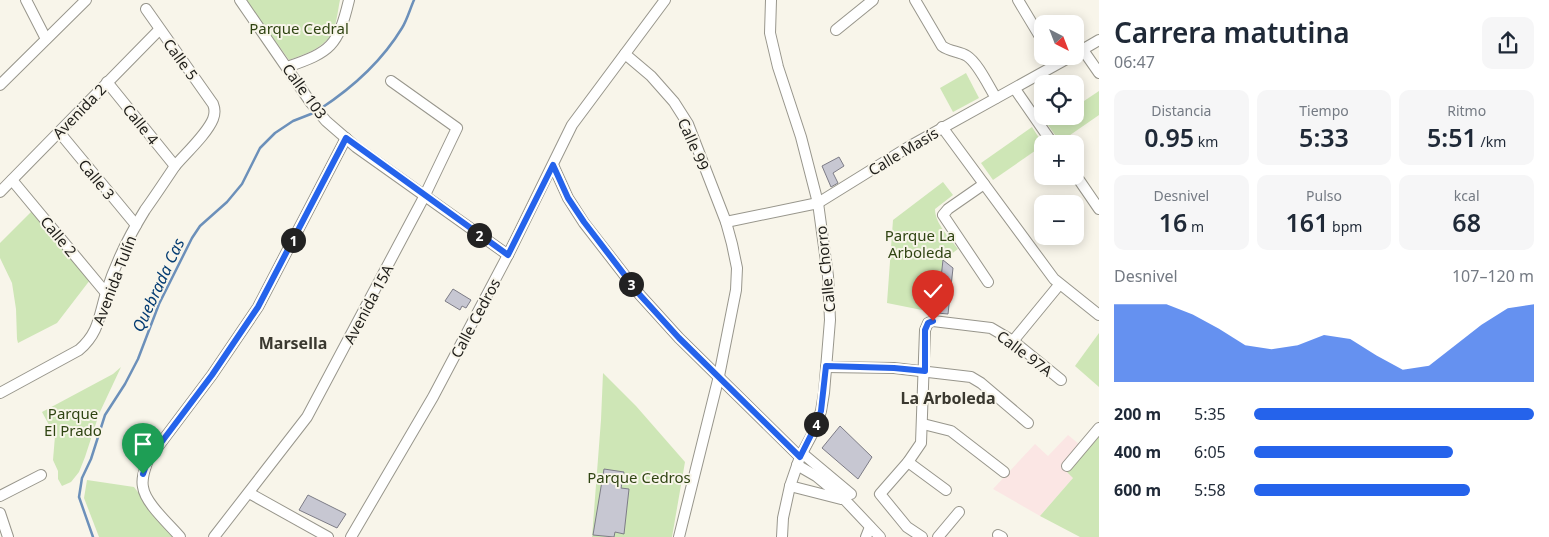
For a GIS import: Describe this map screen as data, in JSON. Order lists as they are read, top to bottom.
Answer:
{
  "streets": {
    "street": [
      "Calle 5",
      "Calle 103",
      "Avenida 2",
      "Calle 4",
      "Calle 99",
      "Calle Masís",
      "Calle 3",
      "Calle 2",
      "Calle Chorro",
      "Avenida Tulín",
      "Avenida 15A",
      "Calle Cedros",
      "Calle 97A"
    ]
  },
  "crossings": [
    ["Calle 5", "Avenida 2"],
    ["Calle 5", "Avenida Tulín"],
    ["Calle 103", "Avenida 15A"],
    ["Calle 103", "Calle Cedros"],
    ["Avenida 2", "Calle 4"],
    ["Avenida 2", "Calle 3"],
    ["Avenida 2", "Calle 2"],
    ["Calle 4", "Avenida Tulín"],
    ["Calle 99", "Calle Masís"],
    ["Calle 99", "Calle Cedros"],
    ["Calle Masís", "Calle Chorro"],
    ["Calle 3", "Avenida Tulín"],
    ["Calle 2", "Avenida Tulín"]
  ],
  "districts": ["Marsella", "La Arboleda"],
  "water": ["Quebrada Cas"],
  "parks": [
    "Parque Cedral",
    "Parque La Arboleda",
    "Parque El Prado",
    "Parque Cedros"
  ],
  "north": "bottom right",
  "page": {
    "heading": ["Carrera matutina", "06:47"],
    "map_buttons": ["+", "−"],
    "stats": [
      ["Distancia", "0.95 km"],
      ["Tiempo", "5:33"],
      ["Ritmo", "5:51 /km"],
      ["Desnivel", "16 m"],
      ["Pulso", "161 bpm"],
      ["kcal", "68"]
    ],
    "pins": [
      "2",
      "1",
      "3",
      "4"
    ],
    "chart": ["Desnivel", "107–120 m"],
    "list": [
      {
        "name": "200 m",
        "note": "5:35"
      },
      {
        "name": "400 m",
        "note": "6:05"
      },
      {
        "name": "600 m",
        "note": "5:58"
      }
    ]
  }
}
